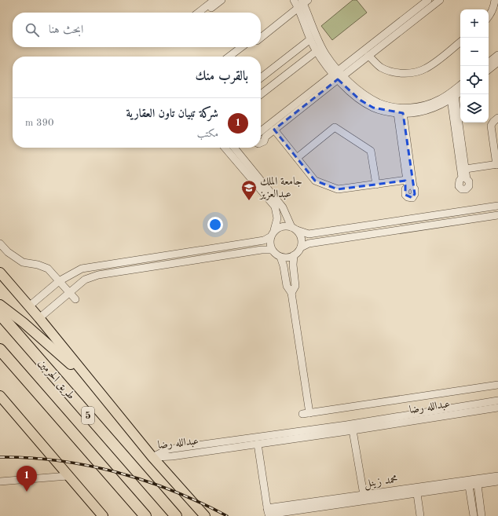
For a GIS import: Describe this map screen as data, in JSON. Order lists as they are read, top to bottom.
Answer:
{
  "streets": {
    "highway": ["طريق الحرمين", "5"],
    "street": ["عبدالله رضا", "محمد زينل"]
  },
  "places": {
    "school or university": ["جامعة الملك عبدالعزيز"]
  },
  "page": {
    "map_buttons": ["+", "−"],
    "search": "ابحث هنا",
    "heading": "بالقرب منك",
    "list": [
      {
        "mark": "1",
        "name": "شركة تبيان تاون العقارية",
        "note": "مكتب",
        "value": "390 m"
      }
    ],
    "pins": "1"
  }
}
